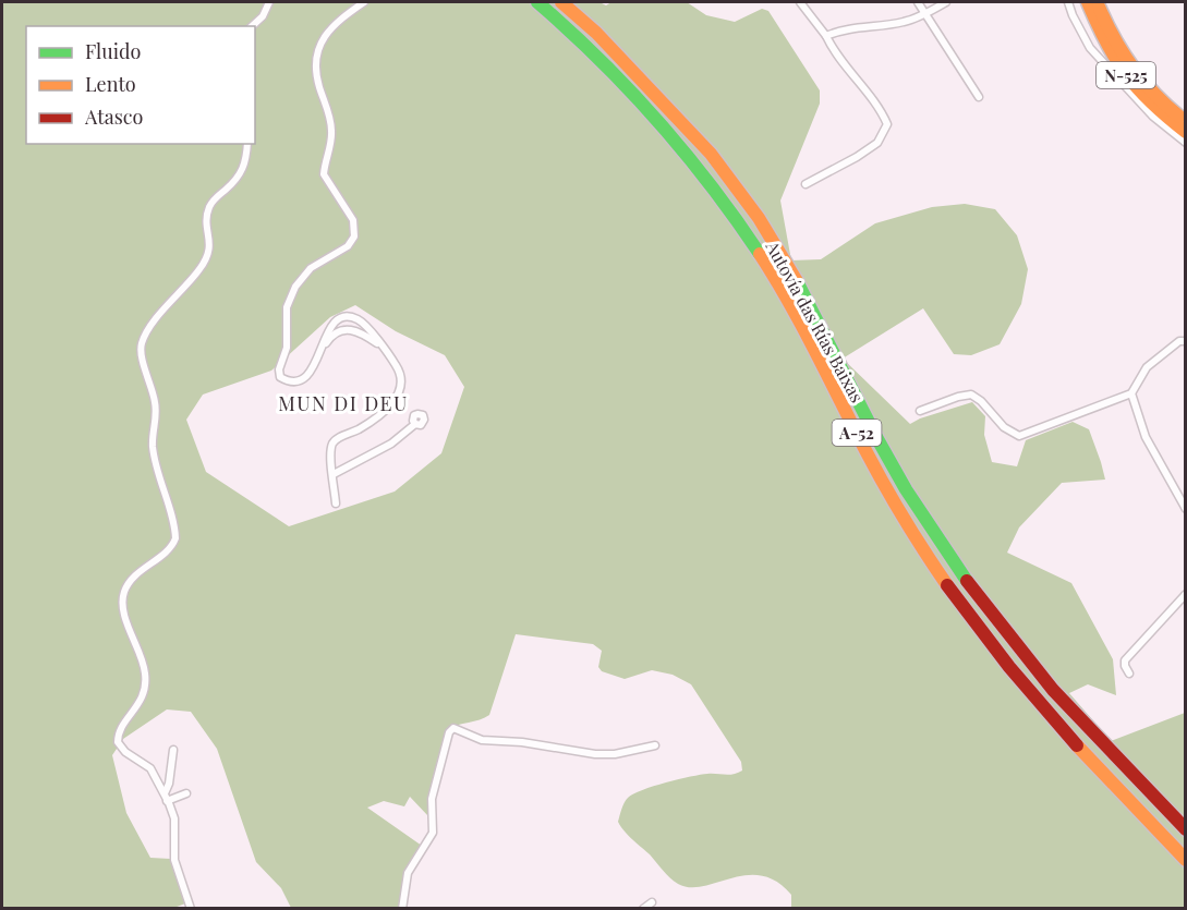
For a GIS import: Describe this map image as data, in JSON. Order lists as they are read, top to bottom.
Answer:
{
  "streets": {
    "highway": ["N-525", "Autovía das Rías Baixas", "A-52"]
  },
  "districts": ["MUN DI DEU"],
  "legend": ["Fluido", "Lento", "Atasco"]
}
